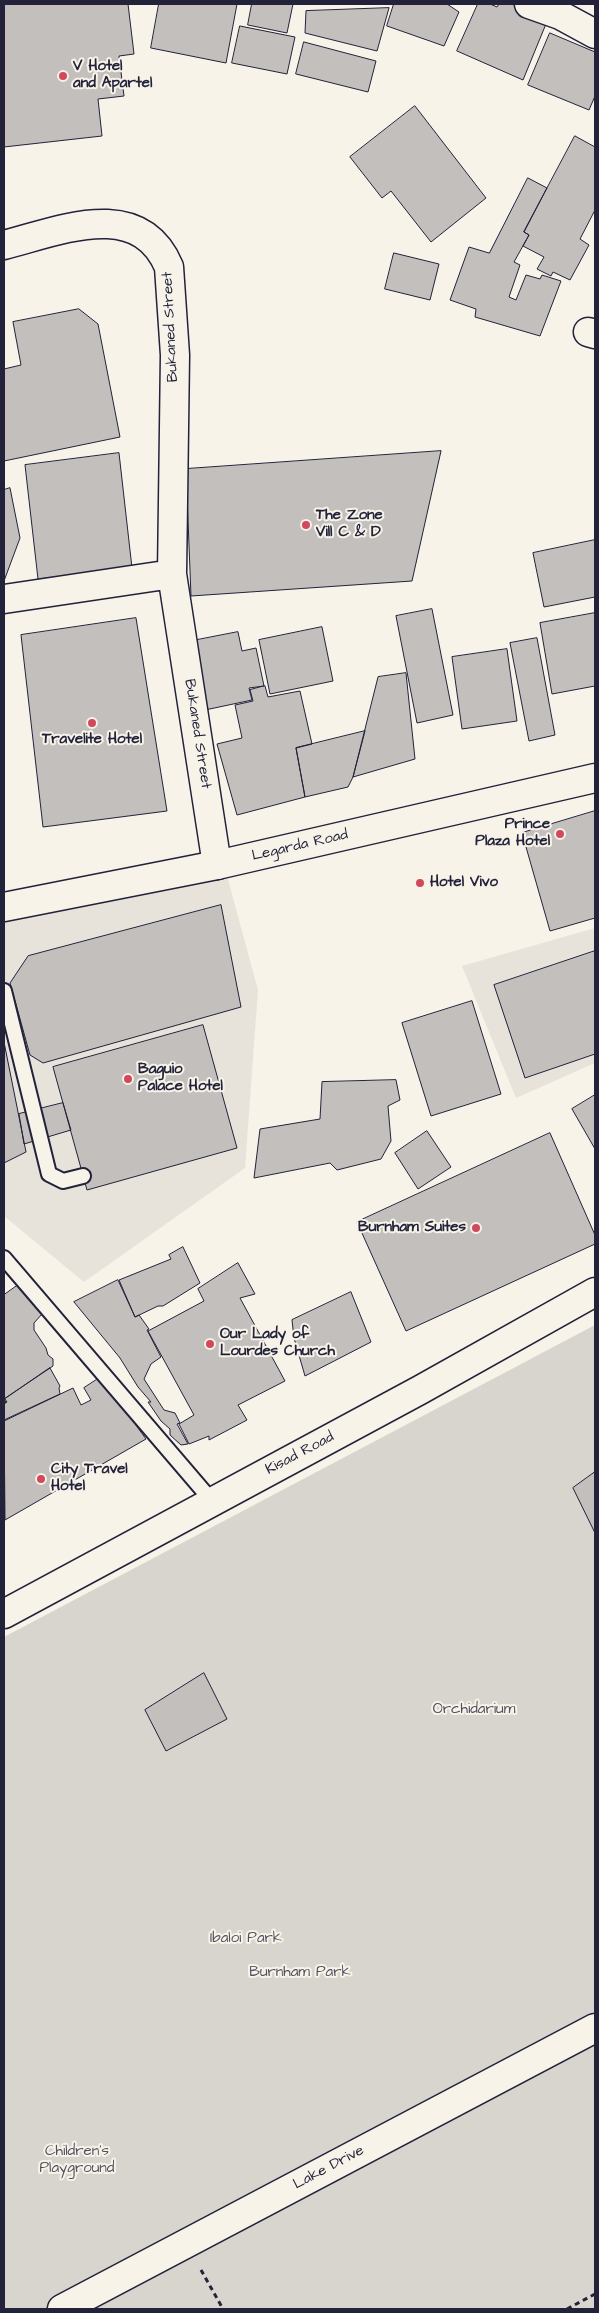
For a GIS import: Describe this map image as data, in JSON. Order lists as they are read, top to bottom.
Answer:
{
  "streets": {
    "street": [
      "Bukaned Street",
      "Legarda Road",
      "Kisad Road",
      "Lake Drive"
    ]
  },
  "crossings": [
    ["Bukaned Street", "Legarda Road"]
  ],
  "parks": [
    "Orchidarium",
    "Ibaloi Park",
    "Burnham Park",
    "Children's Playground"
  ],
  "places": [
    "V Hotel and Apartel",
    "The Zone Vill C & D",
    "Travelite Hotel",
    "Prince Plaza Hotel",
    "Hotel Vivo",
    "Baguio Palace Hotel",
    "Burnham Suites",
    "Our Lady of Lourdes Church",
    "City Travel Hotel"
  ]
}
